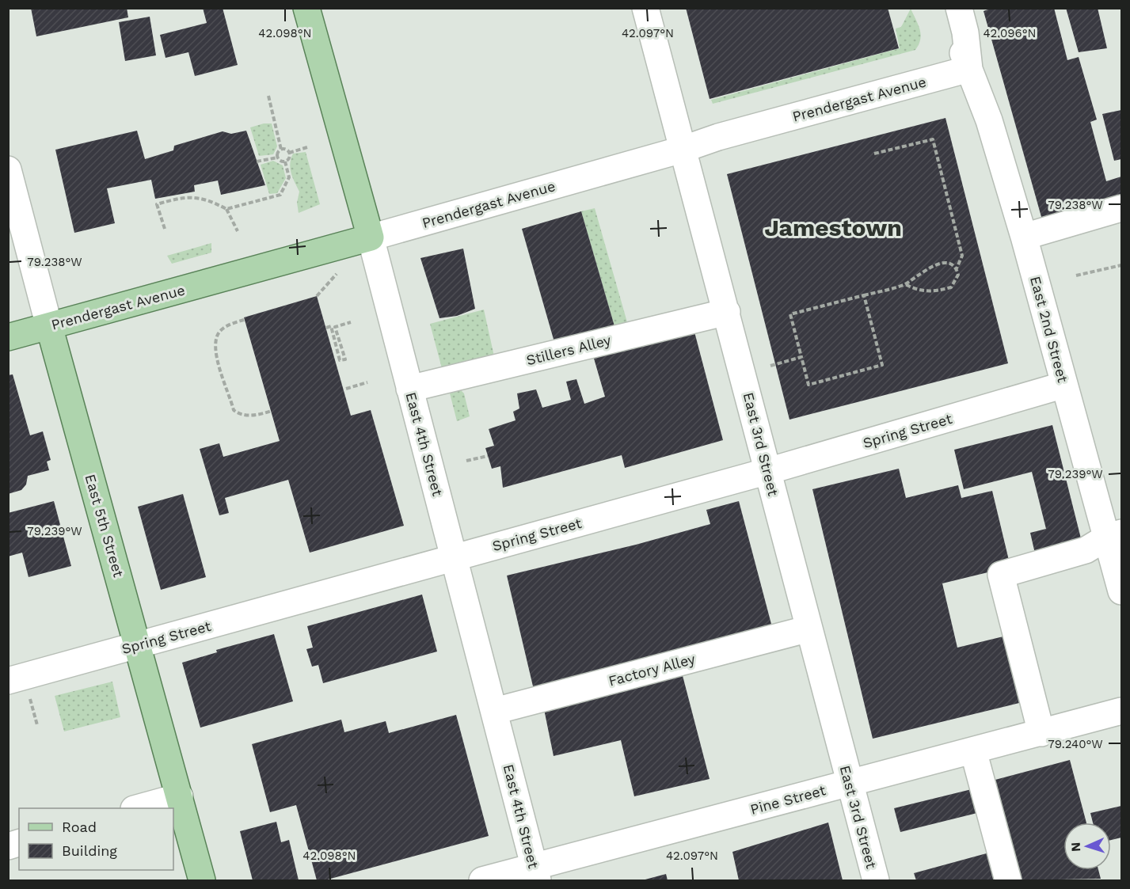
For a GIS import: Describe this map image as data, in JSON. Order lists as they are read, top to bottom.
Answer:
{
  "streets": {
    "main road": ["Prendergast Avenue", "East 4th Street", "East 5th Street"],
    "street": [
      "East 2nd Street",
      "Stillers Alley",
      "Spring Street",
      "East 3rd Street",
      "Factory Alley",
      "Pine Street"
    ]
  },
  "crossings": [
    ["Prendergast Avenue", "East 2nd Street"],
    ["Prendergast Avenue", "East 4th Street"],
    ["Prendergast Avenue", "East 3rd Street"],
    ["Prendergast Avenue", "East 5th Street"],
    ["East 2nd Street", "Spring Street"],
    ["Stillers Alley", "East 4th Street"],
    ["Stillers Alley", "East 3rd Street"],
    ["Spring Street", "East 4th Street"],
    ["Spring Street", "East 3rd Street"],
    ["Spring Street", "East 5th Street"],
    ["East 4th Street", "Factory Alley"],
    ["East 4th Street", "Pine Street"],
    ["East 3rd Street", "Factory Alley"],
    ["East 3rd Street", "Pine Street"]
  ],
  "districts": ["Jamestown"],
  "legend": ["Road", "Building"],
  "north": "left",
  "coordinates": [
    "42.098°N",
    "42.097°N",
    "42.096°N",
    "79.238°W",
    "79.239°W",
    "79.240°W"
  ]
}
